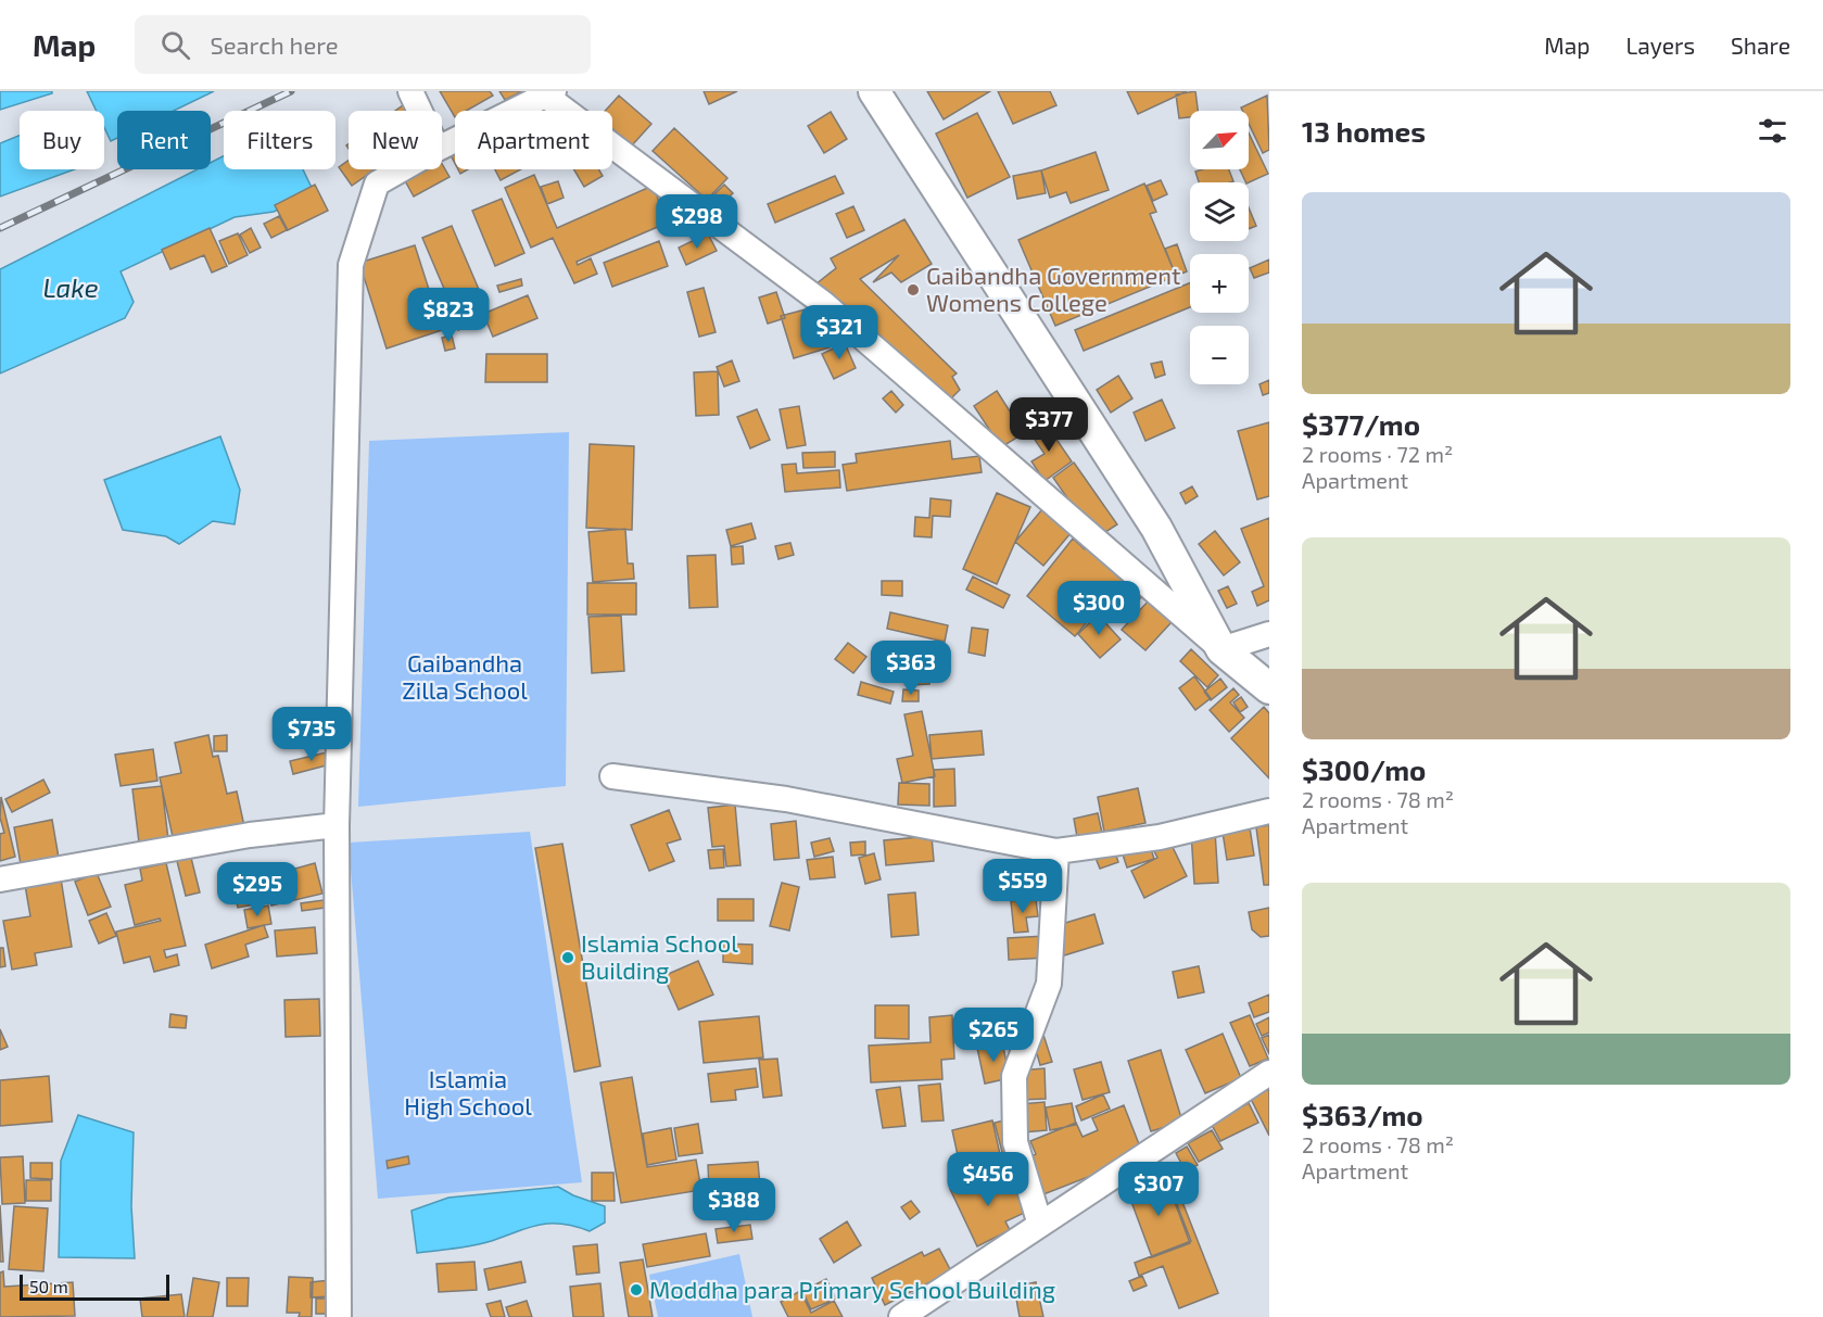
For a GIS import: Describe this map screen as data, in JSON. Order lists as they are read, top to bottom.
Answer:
{
  "water": ["Lake"],
  "parks": ["Gaibandha Zilla School", "Islamia High School"],
  "places": ["Gaibandha Government Womens College", "Islamia School Building", "Moddha para Primary School Building"],
  "scale_bar": "50 m",
  "north": "top right",
  "page": {
    "header": "Map",
    "search": "Search here",
    "nav": ["Map", "Layers", "Share"],
    "heading": "13 homes",
    "map_buttons": ["+", "−"],
    "chip": [
      "Buy",
      "Rent",
      "Filters",
      "New",
      "Apartment"
    ],
    "list": [
      {
        "name": "$377/mo",
        "note": "2 rooms · 72 m² · Apartment"
      },
      {
        "name": "$300/mo",
        "note": "2 rooms · 78 m² · Apartment"
      },
      {
        "name": "$363/mo",
        "note": "2 rooms · 78 m² · Apartment"
      }
    ],
    "price": [
      "$298",
      "$823",
      "$321",
      "$377",
      "$300",
      "$363",
      "$735",
      "$559",
      "$295",
      "$265",
      "$456",
      "$307",
      "$388"
    ],
    "scale": "50 m"
  }
}
